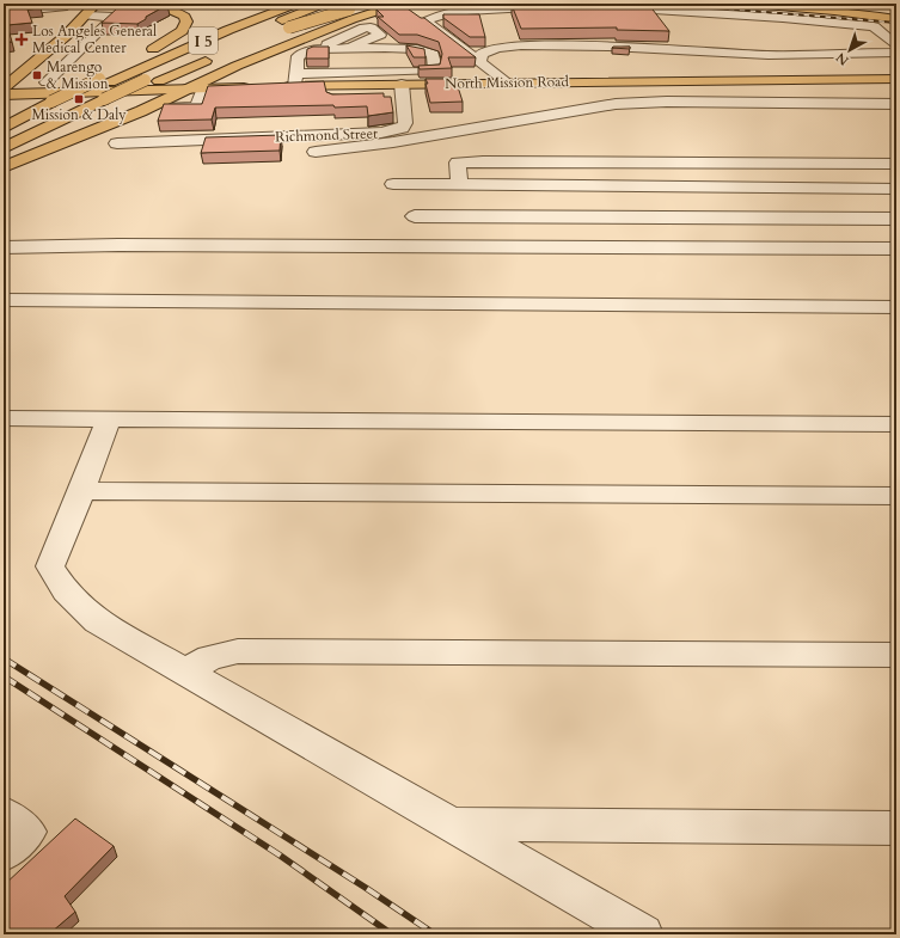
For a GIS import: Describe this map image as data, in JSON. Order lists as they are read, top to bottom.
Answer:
{
  "streets": {
    "main road": ["I 5", "North Mission Road"],
    "street": ["Richmond Street"]
  },
  "crossings": [
    ["North Mission Road", "Richmond Street"]
  ],
  "places": {
    "health": ["Los Angeles General Medical Center"],
    "transit": ["Marengo & Mission", "Mission & Daly"]
  },
  "north": "bottom left"
}
